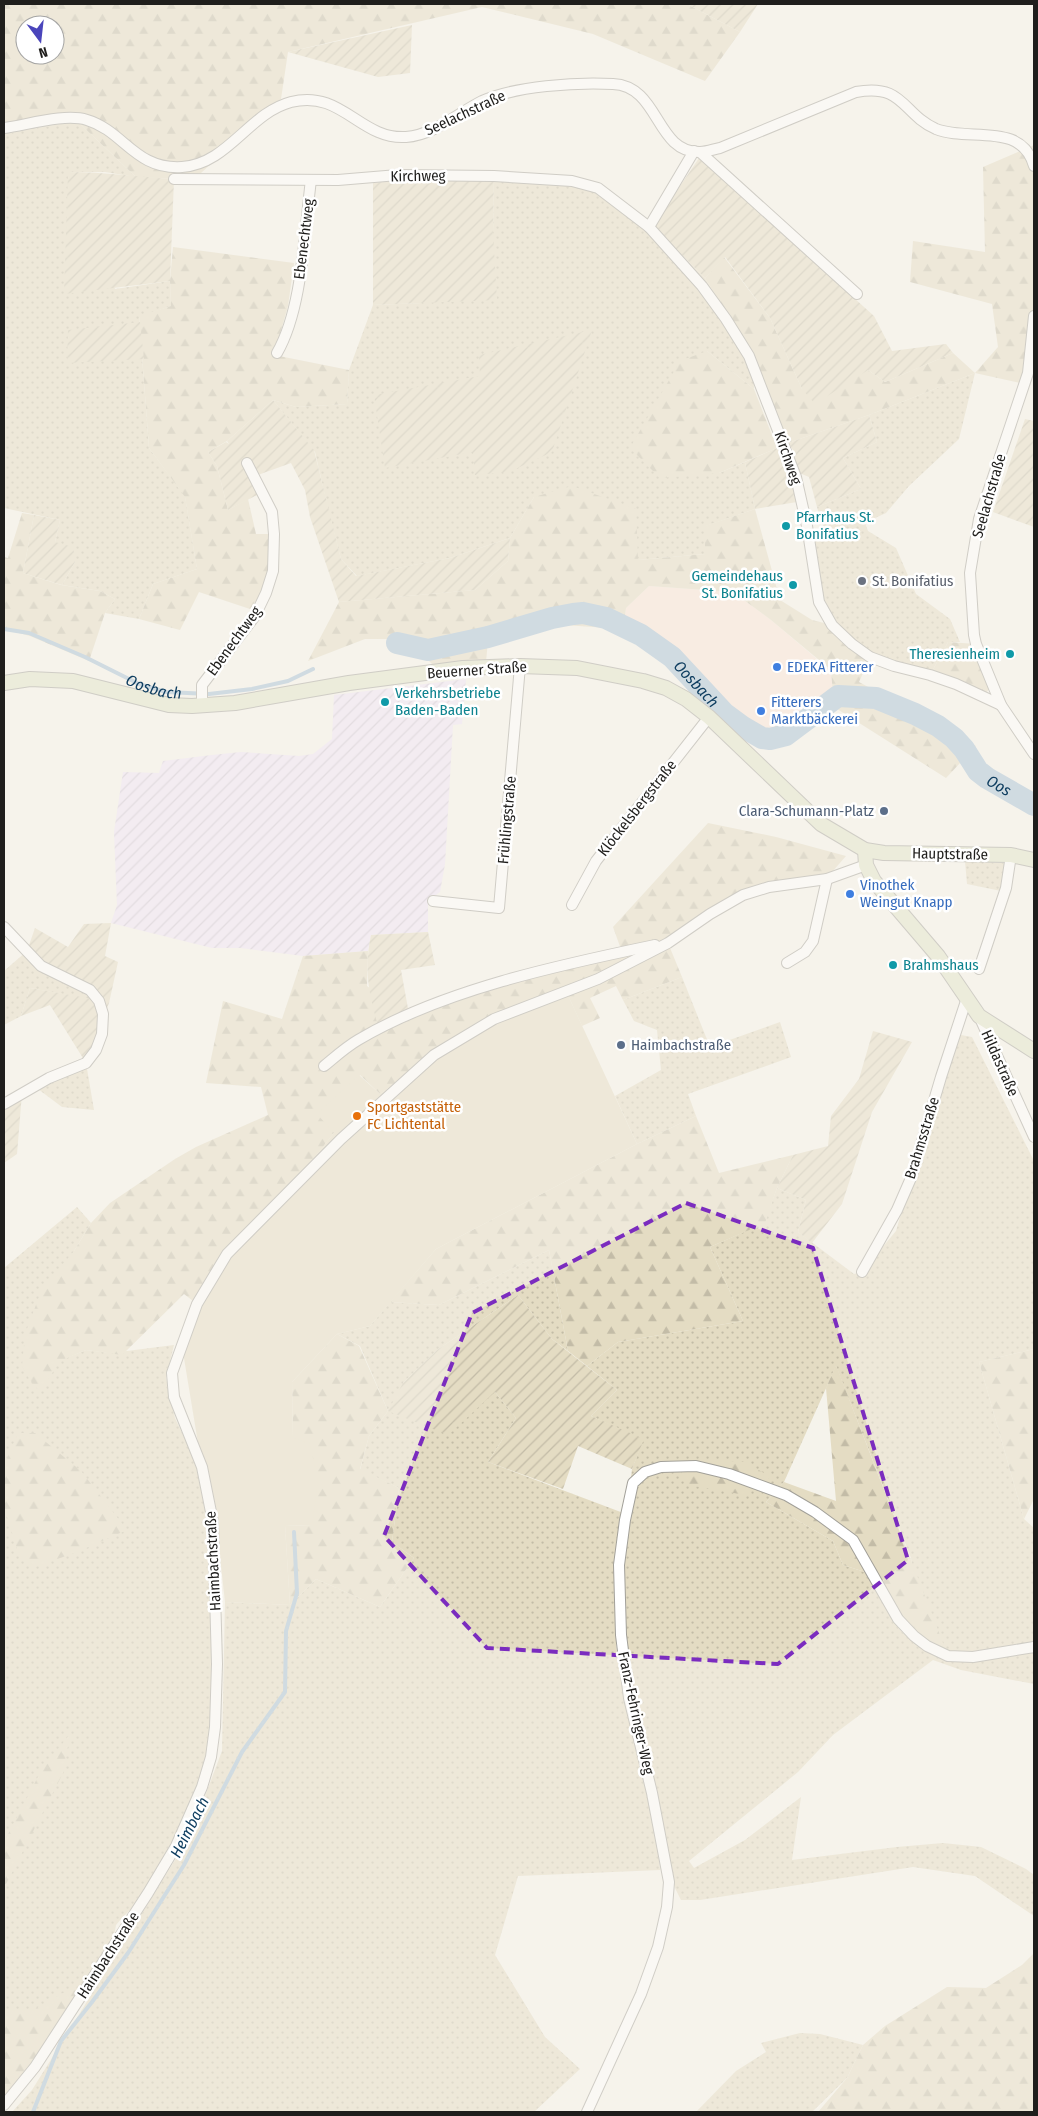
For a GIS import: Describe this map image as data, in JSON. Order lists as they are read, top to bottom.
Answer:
{
  "streets": {
    "main road": ["Beuerner Straße", "Hauptstraße"],
    "street": [
      "Seelachstraße",
      "Kirchweg",
      "Ebenechtweg",
      "Klöckelsbergstraße",
      "Frühlingstraße",
      "Hildastraße",
      "Brahmsstraße",
      "Haimbachstraße",
      "Franz-Fehringer-Weg"
    ]
  },
  "crossings": [
    ["Seelachstraße", "Kirchweg"],
    ["Kirchweg", "Ebenechtweg"],
    ["Ebenechtweg", "Beuerner Straße"],
    ["Beuerner Straße", "Klöckelsbergstraße"],
    ["Beuerner Straße", "Frühlingstraße"],
    ["Beuerner Straße", "Hauptstraße"]
  ],
  "water": ["Oosbach", "Oos", "Heimbach"],
  "places": [
    "Pfarrhaus St. Bonifatius",
    "St. Bonifatius",
    "Gemeindehaus St. Bonifatius",
    "Theresienheim",
    "EDEKA Fitterer",
    "Verkehrsbetriebe Baden-Baden",
    "Fitterers Marktbäckerei",
    "Clara-Schumann-Platz",
    "Vinothek Weingut Knapp",
    "Brahmshaus",
    "Haimbachstraße",
    "Sportgaststätte FC Lichtental"
  ],
  "north": "bottom"
}
